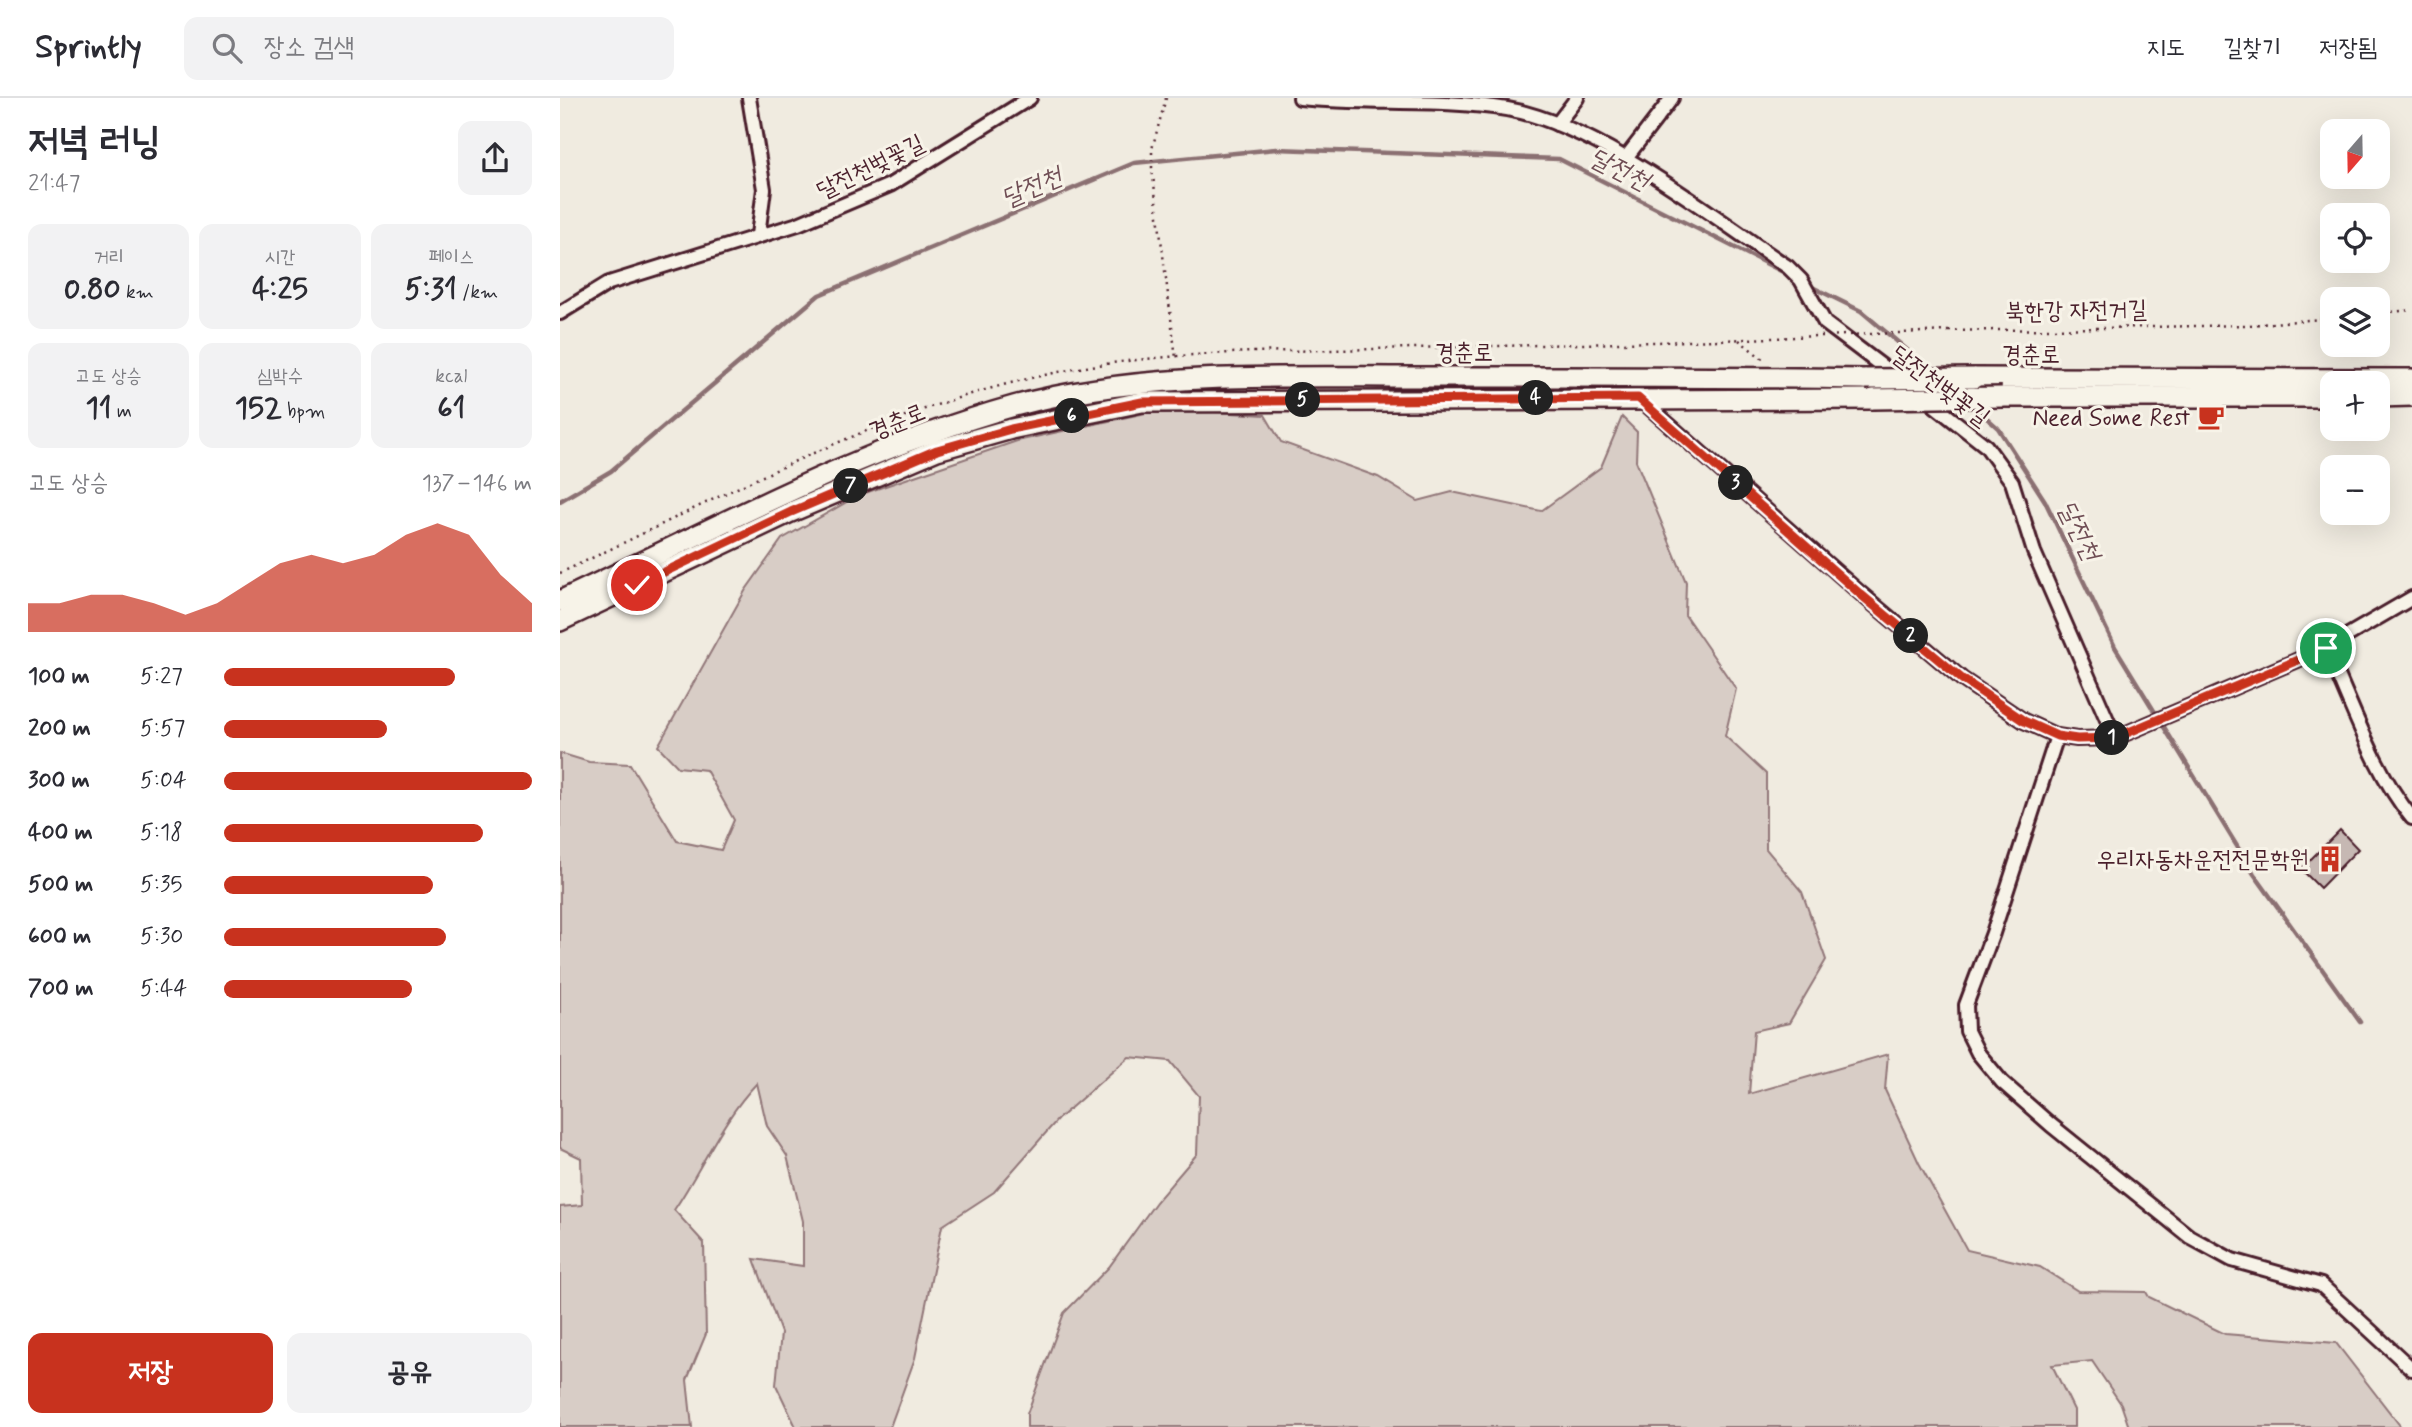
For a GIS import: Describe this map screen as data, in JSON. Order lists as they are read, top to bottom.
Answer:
{
  "streets": {
    "main road": ["경춘로"],
    "street": ["달전천벚꽃길"],
    "path": ["북한강 자전거길"]
  },
  "crossings": [
    ["달전천벚꽃길", "북한강 자전거길"]
  ],
  "water": ["달전천"],
  "places": {
    "cafe": ["Need Some Rest"],
    "building": ["우리자동차운전전문학원"]
  },
  "north": "bottom",
  "page": {
    "header": "Sprintly",
    "search": "장소 검색",
    "nav": ["지도", "길찾기", "저장됨"],
    "heading": ["저녁 러닝", "21:47"],
    "map_buttons": ["+", "−"],
    "stats": [
      ["거리", "0.80 km"],
      ["시간", "4:25"],
      ["페이스", "5:31 /km"],
      ["고도 상승", "11 m"],
      ["심박수", "152 bpm"],
      ["kcal", "61"]
    ],
    "pins": [
      "4",
      "5",
      "6",
      "3",
      "7",
      "2",
      "1"
    ],
    "chart": ["고도 상승", "137–146 m"],
    "list": [
      {
        "name": "100 m",
        "note": "5:27"
      },
      {
        "name": "200 m",
        "note": "5:57"
      },
      {
        "name": "300 m",
        "note": "5:04"
      },
      {
        "name": "400 m",
        "note": "5:18"
      },
      {
        "name": "500 m",
        "note": "5:35"
      },
      {
        "name": "600 m",
        "note": "5:30"
      },
      {
        "name": "700 m",
        "note": "5:44"
      }
    ],
    "buttons": ["저장", "공유"]
  }
}
